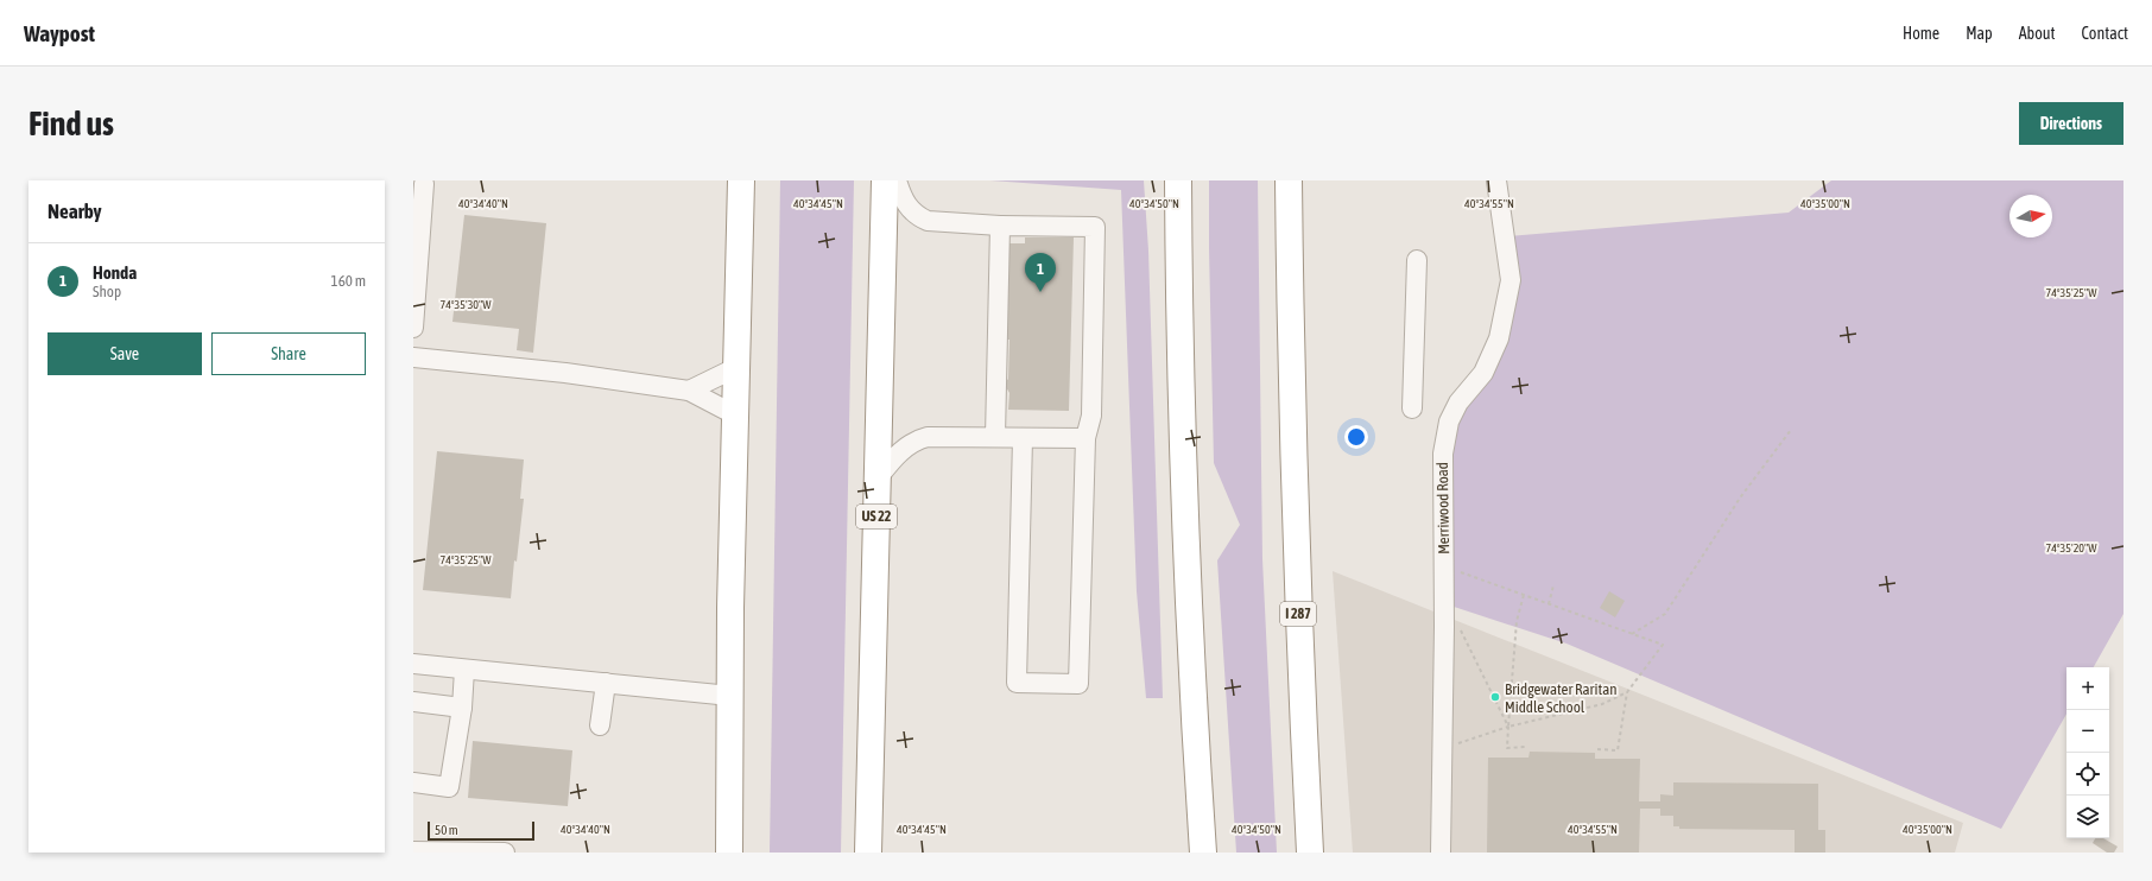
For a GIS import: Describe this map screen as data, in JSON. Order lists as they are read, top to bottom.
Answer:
{
  "streets": {
    "highway": ["US 22", "I 287"],
    "street": ["Merriwood Road"]
  },
  "places": ["Bridgewater Raritan Middle School"],
  "scale_bar": "50 m",
  "north": "right",
  "page": {
    "header": "Waypost",
    "nav": [
      "Home",
      "Map",
      "About",
      "Contact"
    ],
    "buttons": [
      "Directions",
      ["Save", "Share"]
    ],
    "title": "Find us",
    "heading": "Nearby",
    "list": [
      {
        "mark": "1",
        "name": "Honda",
        "note": "Shop",
        "value": "160 m"
      }
    ],
    "pins": "1",
    "map_buttons": ["+", "−"],
    "scale": "50 m"
  },
  "coordinates": [
    "40°35'00\"N",
    "40°34'40\"N",
    "40°34'45\"N",
    "40°34'50\"N",
    "40°34'55\"N",
    "74°35'25\"W",
    "74°35'30\"W",
    "74°35'20\"W"
  ]
}
